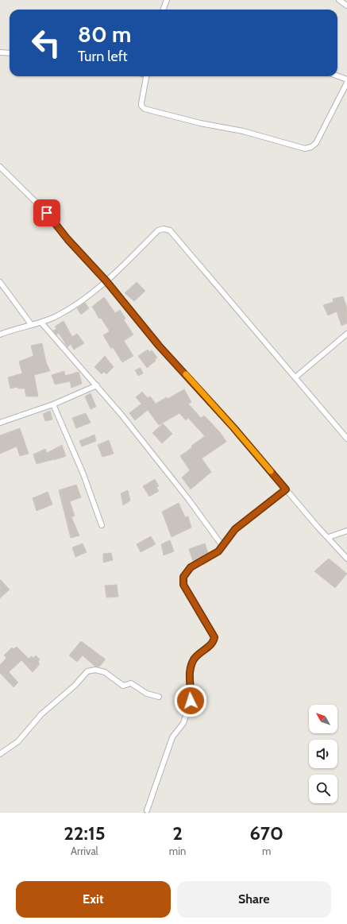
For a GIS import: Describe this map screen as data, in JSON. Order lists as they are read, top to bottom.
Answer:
{
  "north": "top left",
  "page": {
    "turn": ["80 m", "Turn left"],
    "eta": [
      "22:15",
      "Arrival",
      "2",
      "min",
      "670",
      "m"
    ],
    "buttons": ["Exit", "Share"]
  }
}
